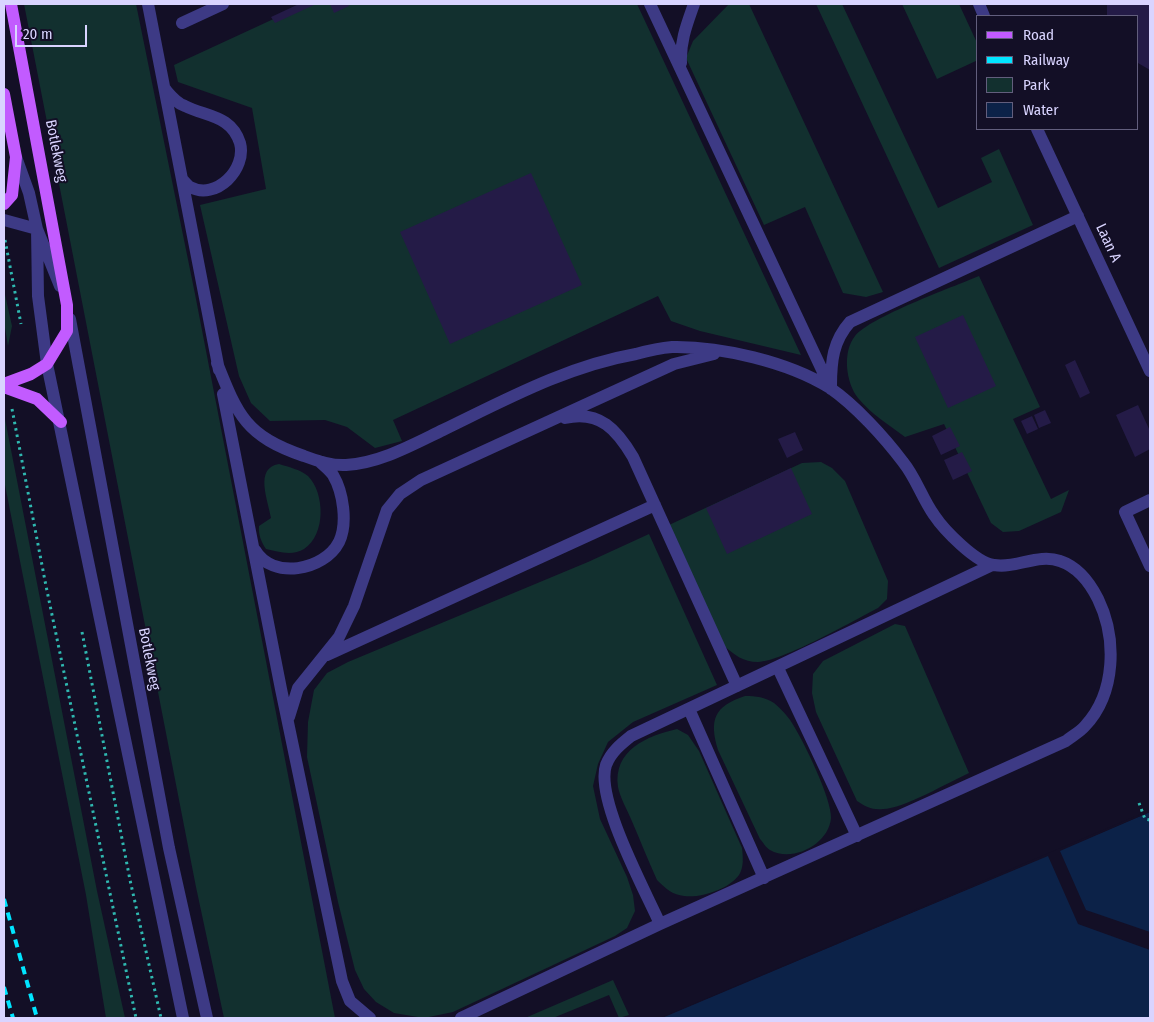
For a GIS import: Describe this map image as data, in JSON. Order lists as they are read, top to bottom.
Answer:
{
  "streets": {
    "main road": ["Botlekweg"],
    "street": ["Laan A"]
  },
  "legend": [
    "Road",
    "Railway",
    "Park",
    "Water"
  ],
  "scale_bar": "20 m"
}
